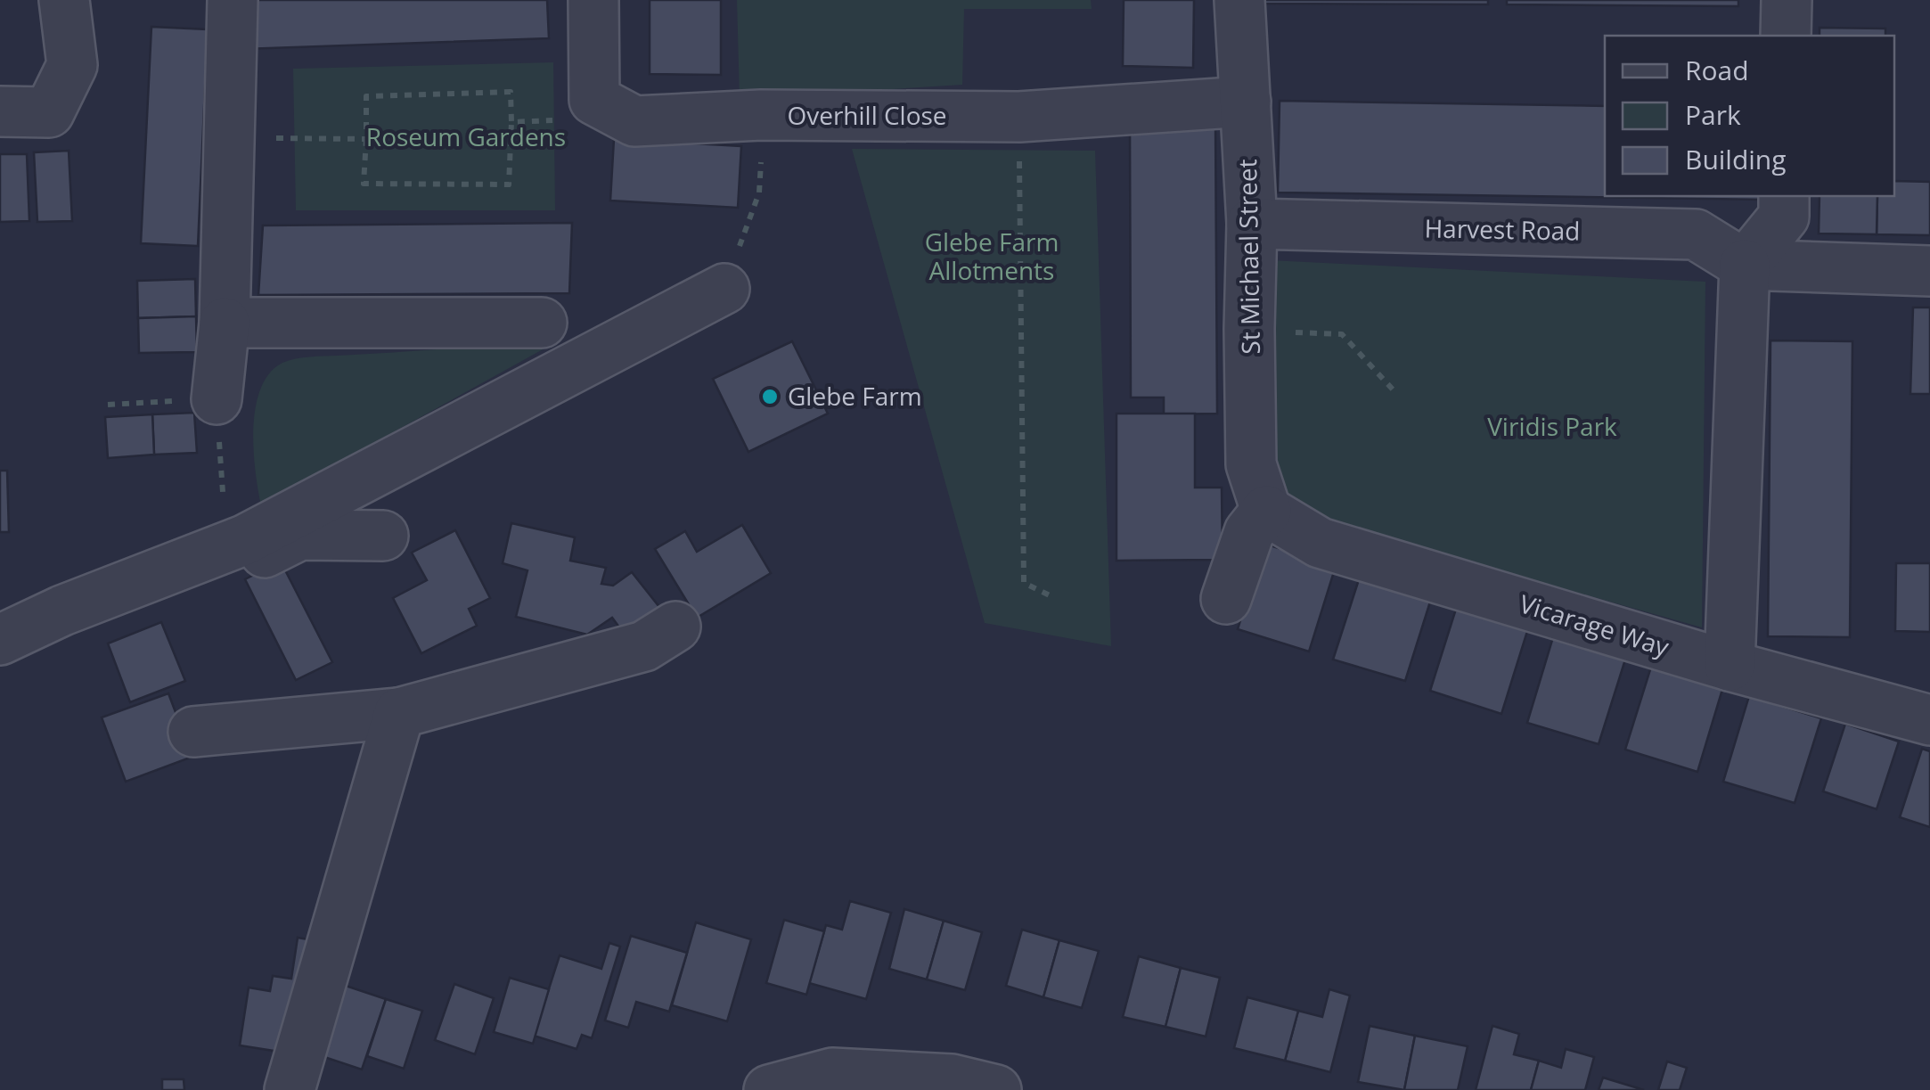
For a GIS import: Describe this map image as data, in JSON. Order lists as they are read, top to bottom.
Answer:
{
  "streets": {
    "street": [
      "Overhill Close",
      "Harvest Road",
      "St Michael Street",
      "Vicarage Way"
    ]
  },
  "crossings": [
    ["Overhill Close", "St Michael Street"],
    ["Harvest Road", "St Michael Street"],
    ["St Michael Street", "Vicarage Way"]
  ],
  "parks": ["Roseum Gardens", "Glebe Farm Allotments", "Viridis Park"],
  "places": ["Glebe Farm"],
  "legend": ["Road", "Park", "Building"]
}
